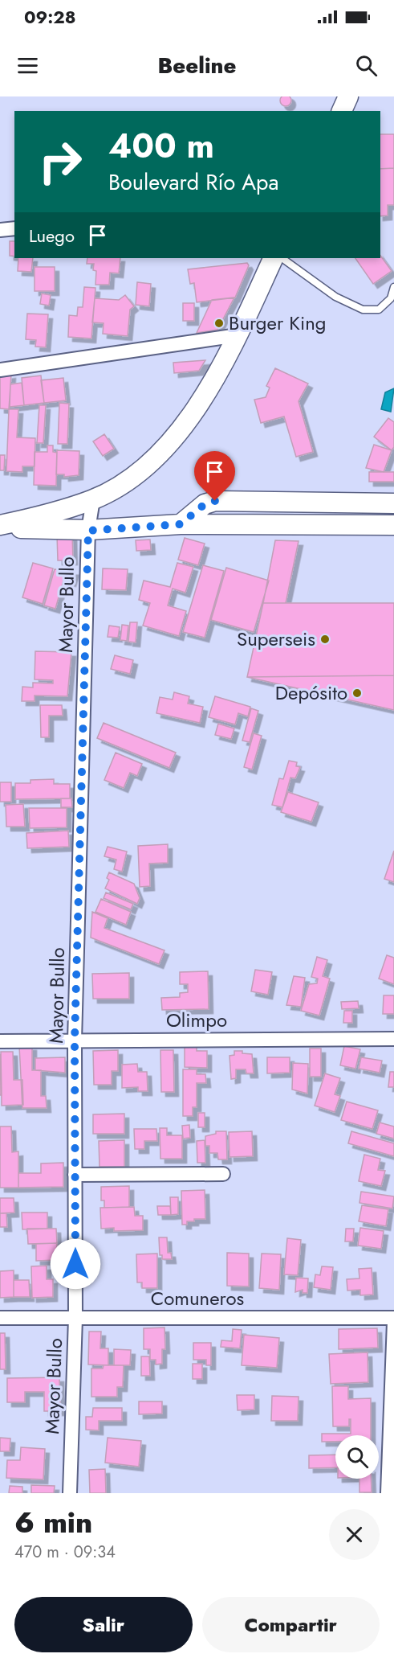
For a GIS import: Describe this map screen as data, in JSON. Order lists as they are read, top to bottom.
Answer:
{
  "streets": {
    "street": ["Mayor Bullo", "Olimpo", "Comuneros"]
  },
  "crossings": [
    ["Mayor Bullo", "Olimpo"],
    ["Mayor Bullo", "Comuneros"]
  ],
  "places": ["Burger King", "Superseis", "Depósito"],
  "page": {
    "status": "09:28",
    "header": "Beeline",
    "turn": ["400 m", "Boulevard Río Apa"],
    "then": "Luego",
    "heading": ["6 min", "470 m · 09:34"],
    "buttons": ["Salir", "Compartir"]
  }
}
